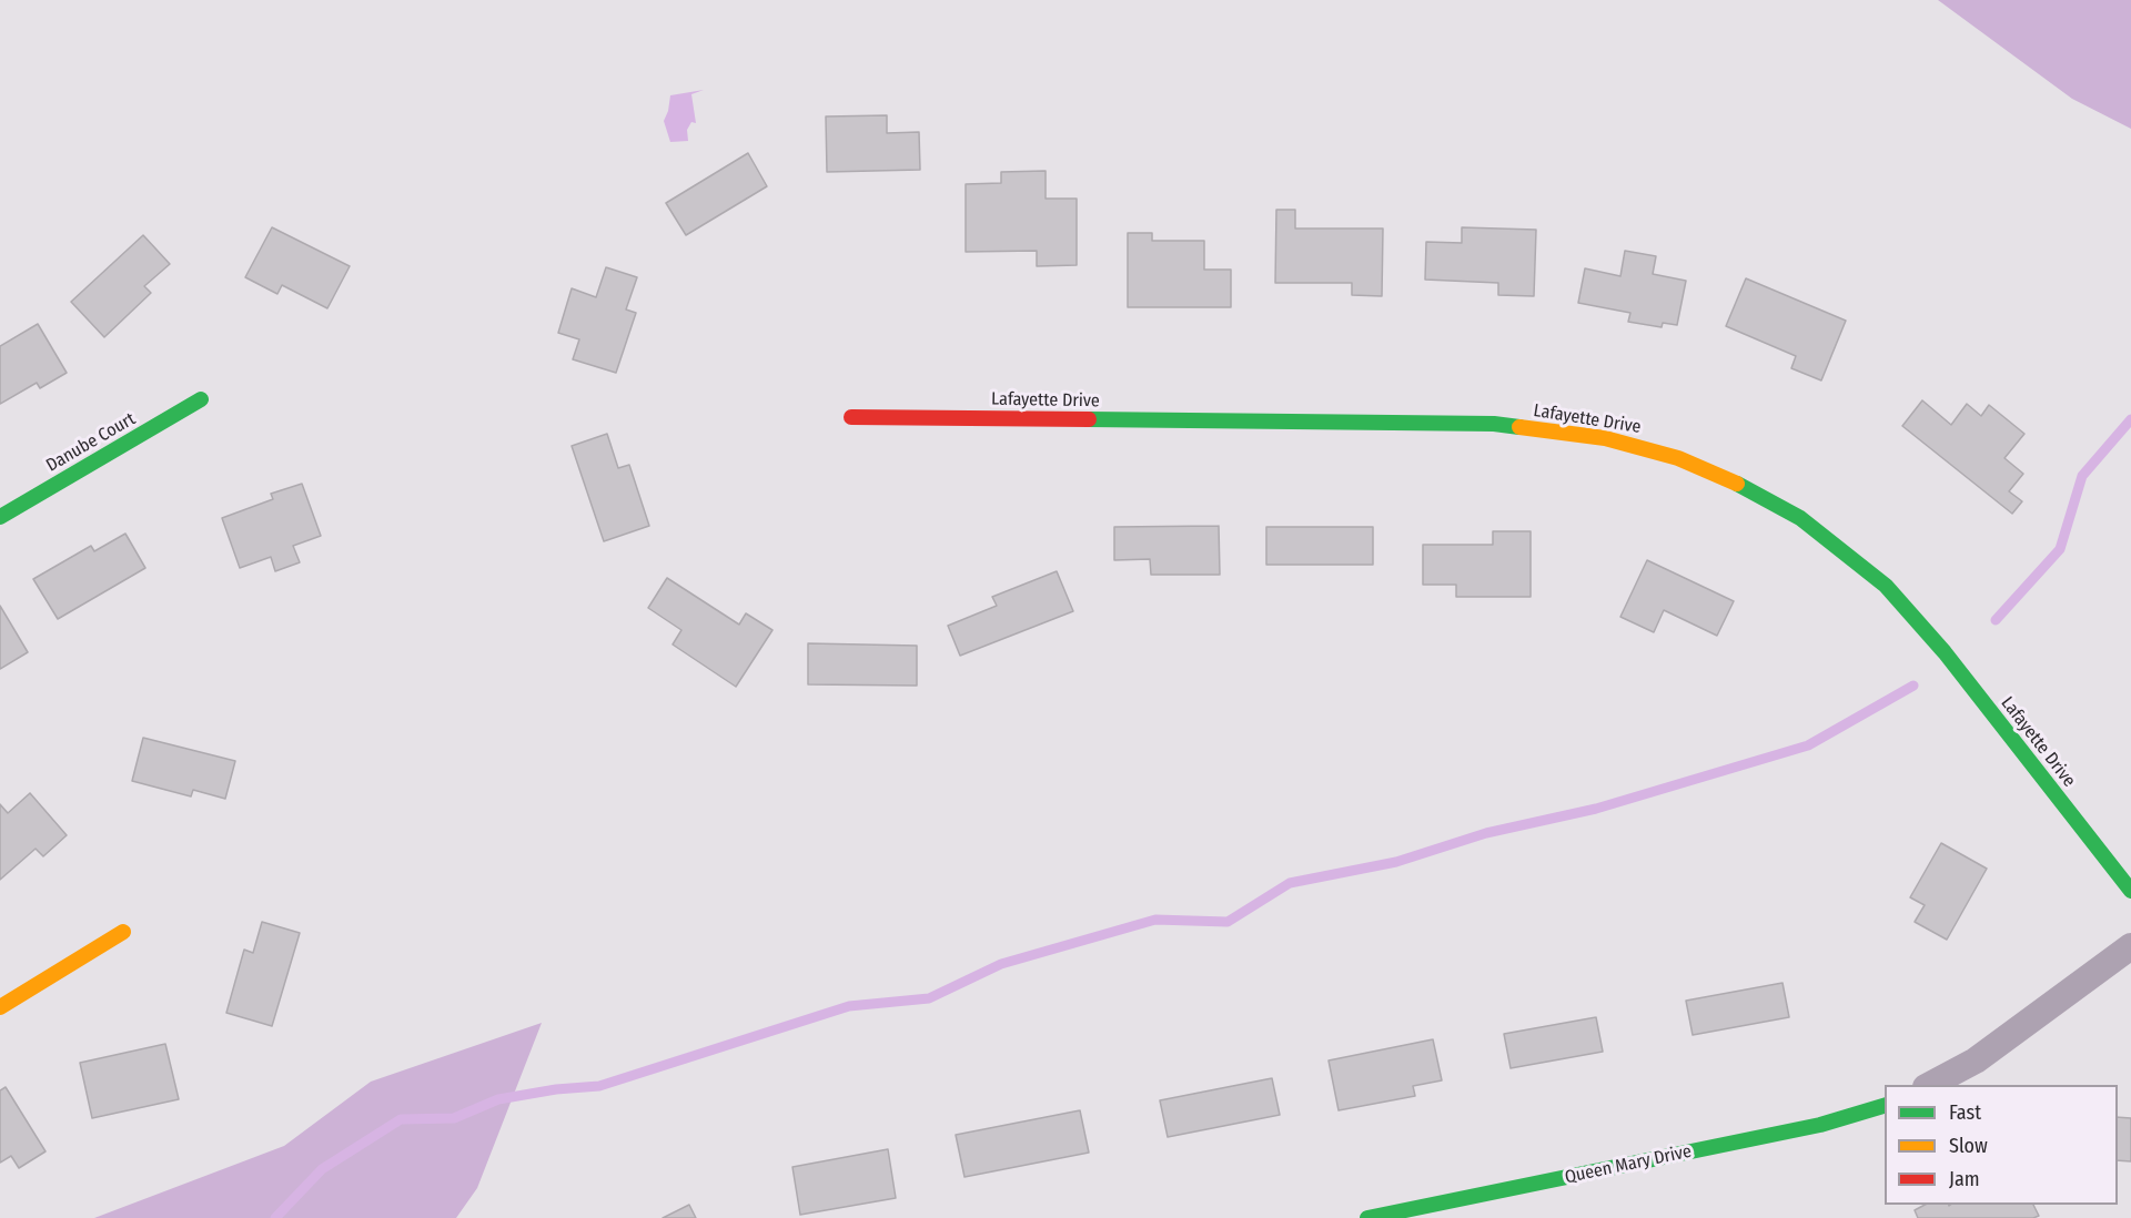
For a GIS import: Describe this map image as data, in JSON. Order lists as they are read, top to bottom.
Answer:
{
  "streets": {
    "street": ["Lafayette Drive", "Danube Court", "Queen Mary Drive"]
  },
  "legend": ["Fast", "Slow", "Jam"]
}
